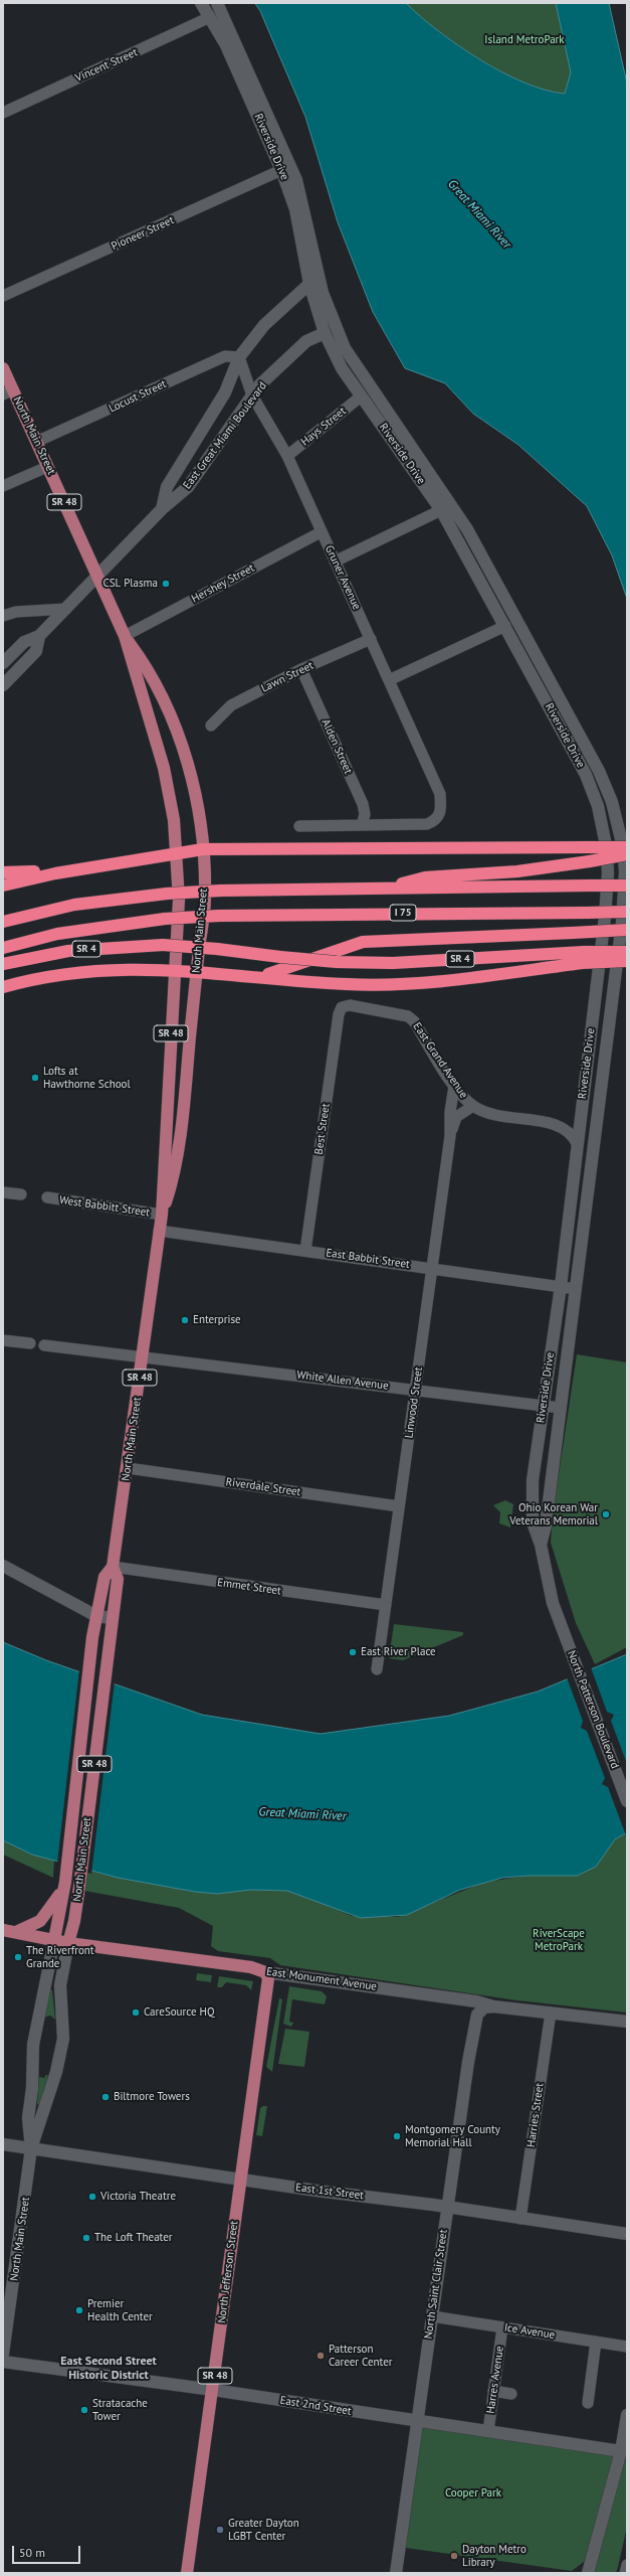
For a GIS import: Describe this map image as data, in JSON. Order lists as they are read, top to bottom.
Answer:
{
  "streets": {
    "highway": ["I 75", "SR 4"],
    "main road": [
      "Riverside Drive",
      "North Main Street",
      "East Great Miami Boulevard",
      "SR 48",
      "North Patterson Boulevard",
      "East Monument Avenue",
      "East 1st Street",
      "North Jefferson Street",
      "North Saint Clair Street",
      "East 2nd Street"
    ],
    "street": [
      "Vincent Street",
      "Pioneer Street",
      "Locust Street",
      "Hays Street",
      "Gruner Avenue",
      "Hershey Street",
      "Lawn Street",
      "Alden Street",
      "East Grand Avenue",
      "Best Street",
      "West Babbitt Street",
      "East Babbit Street",
      "White Allen Avenue",
      "Linwood Street",
      "Riverdale Street",
      "Emmet Street",
      "Harries Street",
      "Ice Avenue",
      "Harres Avenue"
    ]
  },
  "crossings": [
    ["Vincent Street", "Riverside Drive"],
    ["Riverside Drive", "Pioneer Street"],
    ["Riverside Drive", "Hays Street"],
    ["Riverside Drive", "East Great Miami Boulevard"],
    ["Riverside Drive", "East Grand Avenue"],
    ["Riverside Drive", "East Babbit Street"],
    ["Riverside Drive", "White Allen Avenue"],
    ["Riverside Drive", "North Patterson Boulevard"],
    ["Locust Street", "North Main Street"],
    ["Locust Street", "East Great Miami Boulevard"],
    ["Locust Street", "Gruner Avenue"],
    ["Hays Street", "Gruner Avenue"],
    ["North Main Street", "East Great Miami Boulevard"],
    ["North Main Street", "SR 48"],
    ["North Main Street", "Hershey Street"],
    ["North Main Street", "West Babbitt Street"],
    ["North Main Street", "East Babbit Street"],
    ["North Main Street", "White Allen Avenue"],
    ["North Main Street", "Riverdale Street"],
    ["North Main Street", "Emmet Street"],
    ["North Main Street", "East Monument Avenue"],
    ["North Main Street", "East 1st Street"],
    ["East Great Miami Boulevard", "Gruner Avenue"],
    ["SR 48", "East Monument Avenue"],
    ["Gruner Avenue", "Hershey Street"],
    ["Gruner Avenue", "Lawn Street"],
    ["Gruner Avenue", "Alden Street"],
    ["Lawn Street", "Alden Street"],
    ["East Grand Avenue", "Best Street"],
    ["East Grand Avenue", "Linwood Street"],
    ["Best Street", "East Babbit Street"],
    ["East Babbit Street", "Linwood Street"],
    ["White Allen Avenue", "Linwood Street"],
    ["Linwood Street", "Riverdale Street"],
    ["Linwood Street", "Emmet Street"],
    ["East Monument Avenue", "Harries Street"],
    ["East Monument Avenue", "North Jefferson Street"],
    ["East Monument Avenue", "North Saint Clair Street"],
    ["Harries Street", "East 1st Street"],
    ["East 1st Street", "North Jefferson Street"],
    ["East 1st Street", "North Saint Clair Street"],
    ["North Jefferson Street", "East 2nd Street"],
    ["North Saint Clair Street", "Ice Avenue"],
    ["North Saint Clair Street", "East 2nd Street"],
    ["Ice Avenue", "Harres Avenue"],
    ["Harres Avenue", "East 2nd Street"]
  ],
  "districts": ["East Second Street Historic District"],
  "water": ["Great Miami River"],
  "parks": ["Island MetroPark", "RiverScape MetroPark", "Cooper Park"],
  "places": [
    "CSL Plasma",
    "Lofts at Hawthorne School",
    "Enterprise",
    "Ohio Korean War Veterans Memorial",
    "East River Place",
    "The Riverfront Grande",
    "CareSource HQ",
    "Biltmore Towers",
    "Montgomery County Memorial Hall",
    "Victoria Theatre",
    "The Loft Theater",
    "Premier Health Center",
    "Patterson Career Center",
    "Stratacache Tower",
    "Greater Dayton LGBT Center",
    "Dayton Metro Library"
  ],
  "scale_bar": "50 m"
}
